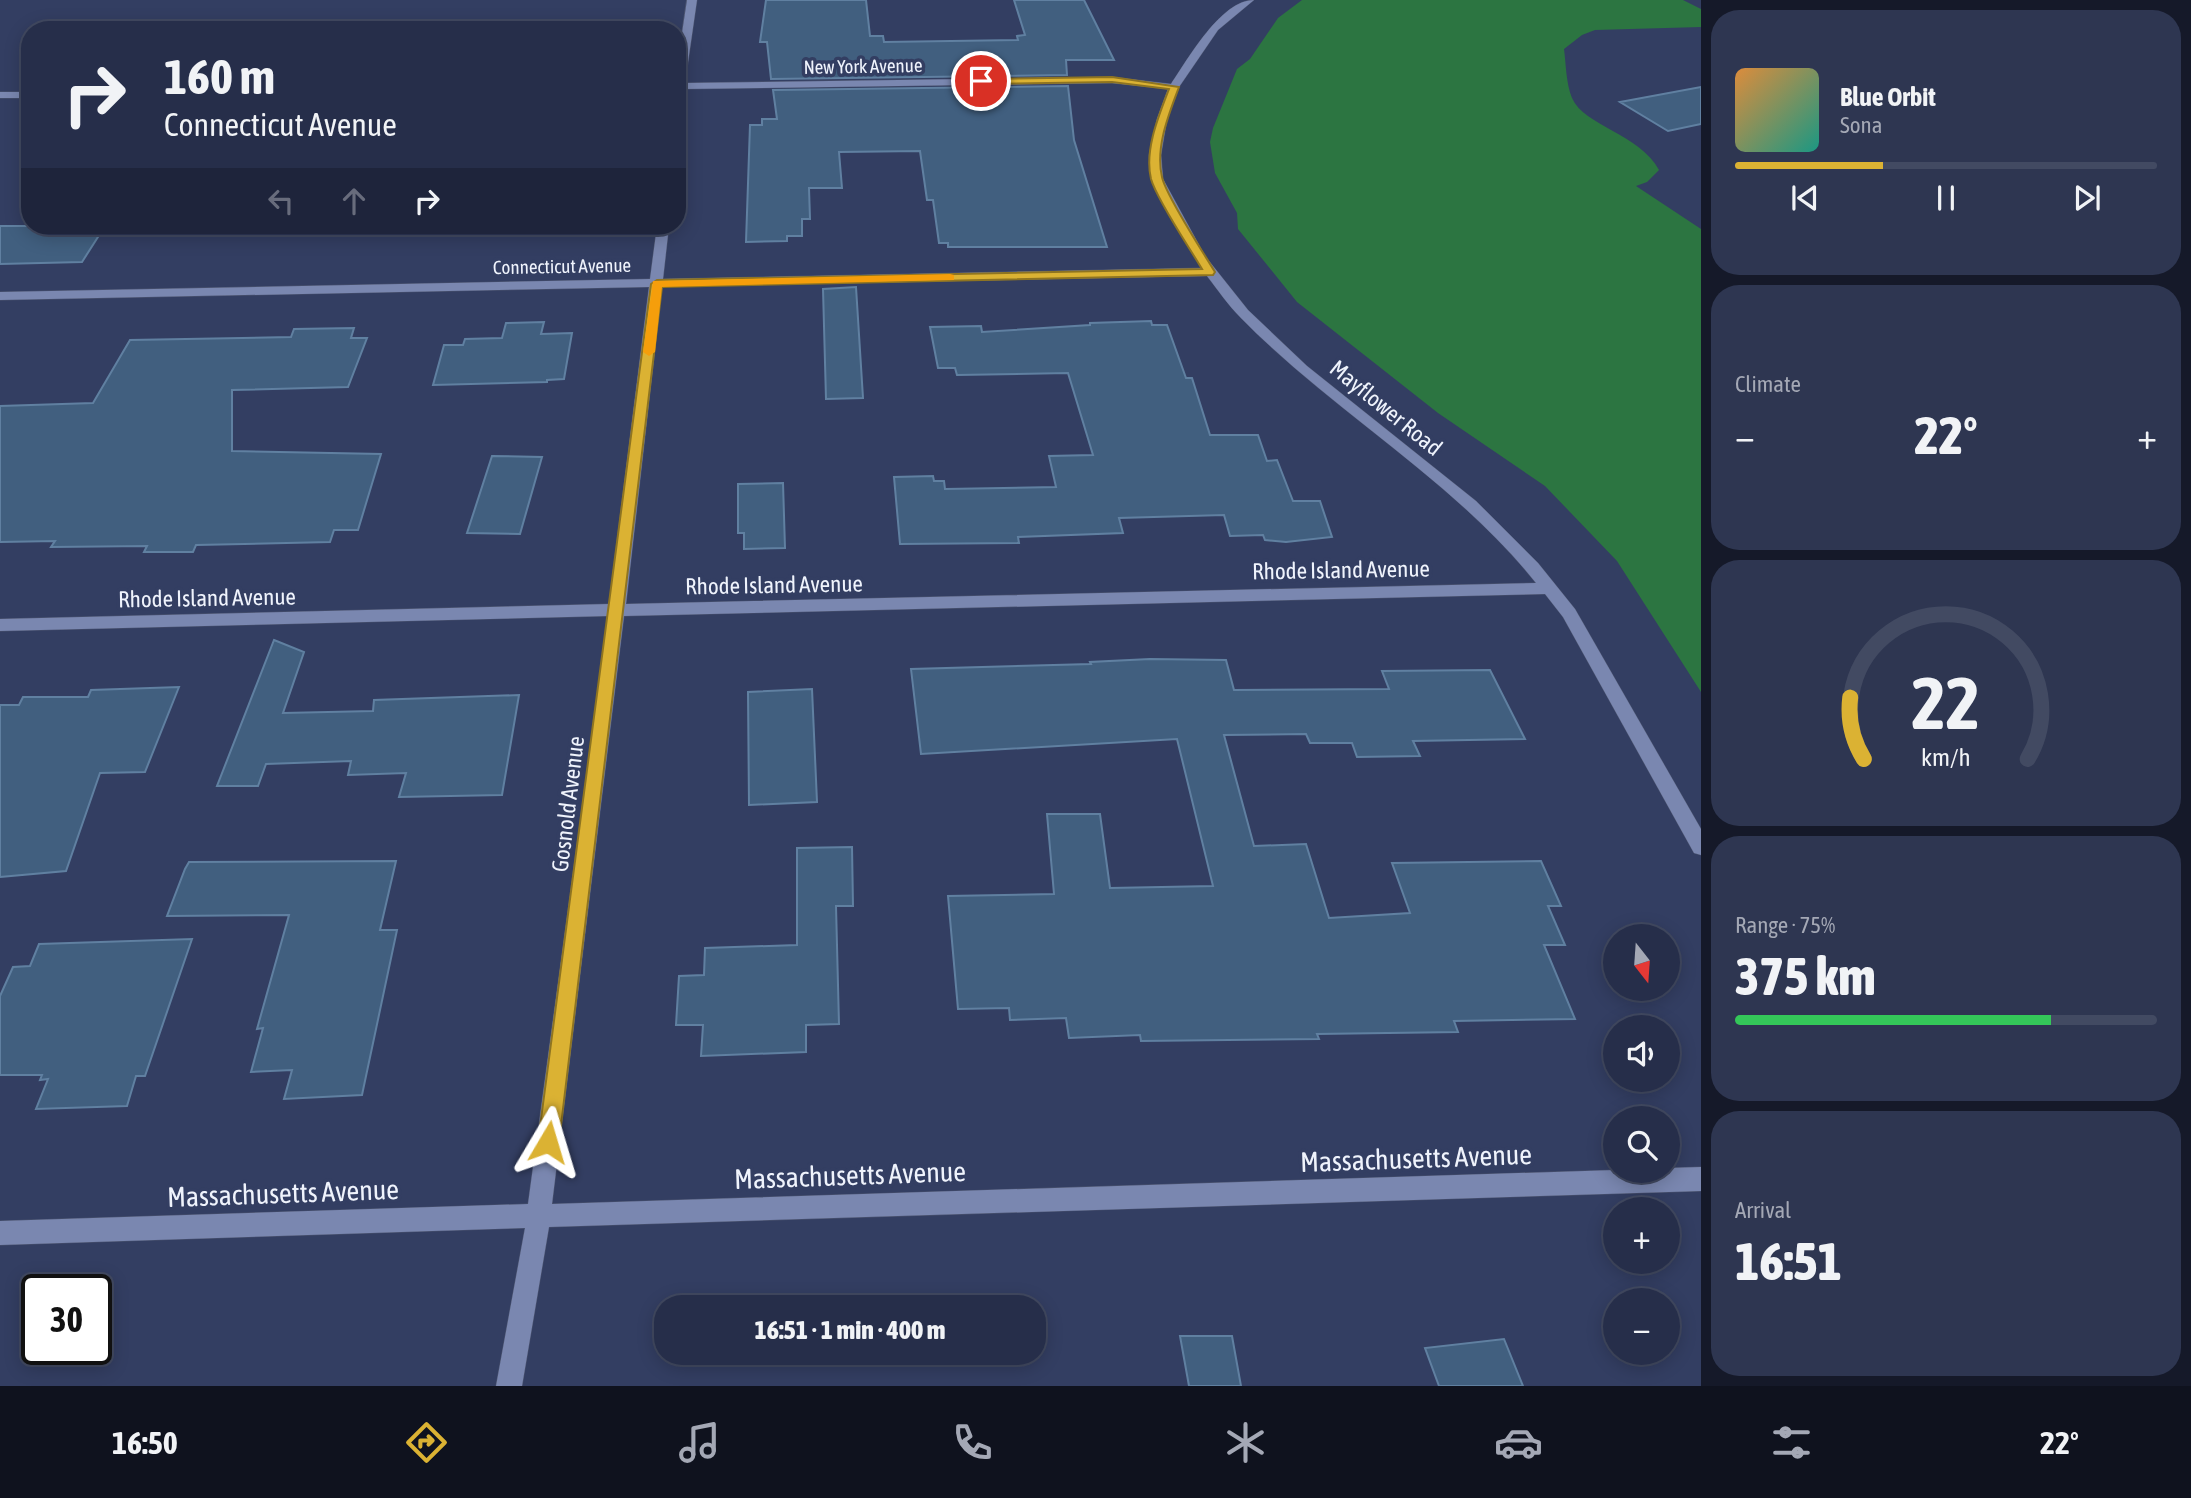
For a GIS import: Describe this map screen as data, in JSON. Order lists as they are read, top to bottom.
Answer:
{
  "streets": {
    "street": [
      "New York Avenue",
      "Connecticut Avenue",
      "Mayflower Road",
      "Rhode Island Avenue",
      "Gosnold Avenue",
      "Massachusetts Avenue"
    ]
  },
  "crossings": [
    ["New York Avenue", "Mayflower Road"],
    ["Connecticut Avenue", "Mayflower Road"],
    ["Connecticut Avenue", "Gosnold Avenue"],
    ["Mayflower Road", "Rhode Island Avenue"],
    ["Rhode Island Avenue", "Gosnold Avenue"],
    ["Gosnold Avenue", "Massachusetts Avenue"]
  ],
  "north": "bottom",
  "page": {
    "turn": ["160 m", "Connecticut Avenue"],
    "song": ["Blue Orbit", "Sona"],
    "tile": [
      "Climate",
      ["Range · 75%", "375 km"],
      ["Arrival", "16:51"]
    ],
    "heat": ["−", "22°", "+"],
    "map_buttons": ["+", "−"],
    "limit": "30",
    "trip": "16:51 · 1 min · 400 m",
    "tabs": ["16:50", "22°"],
    "gauge": ["22", "km/h"]
  }
}
